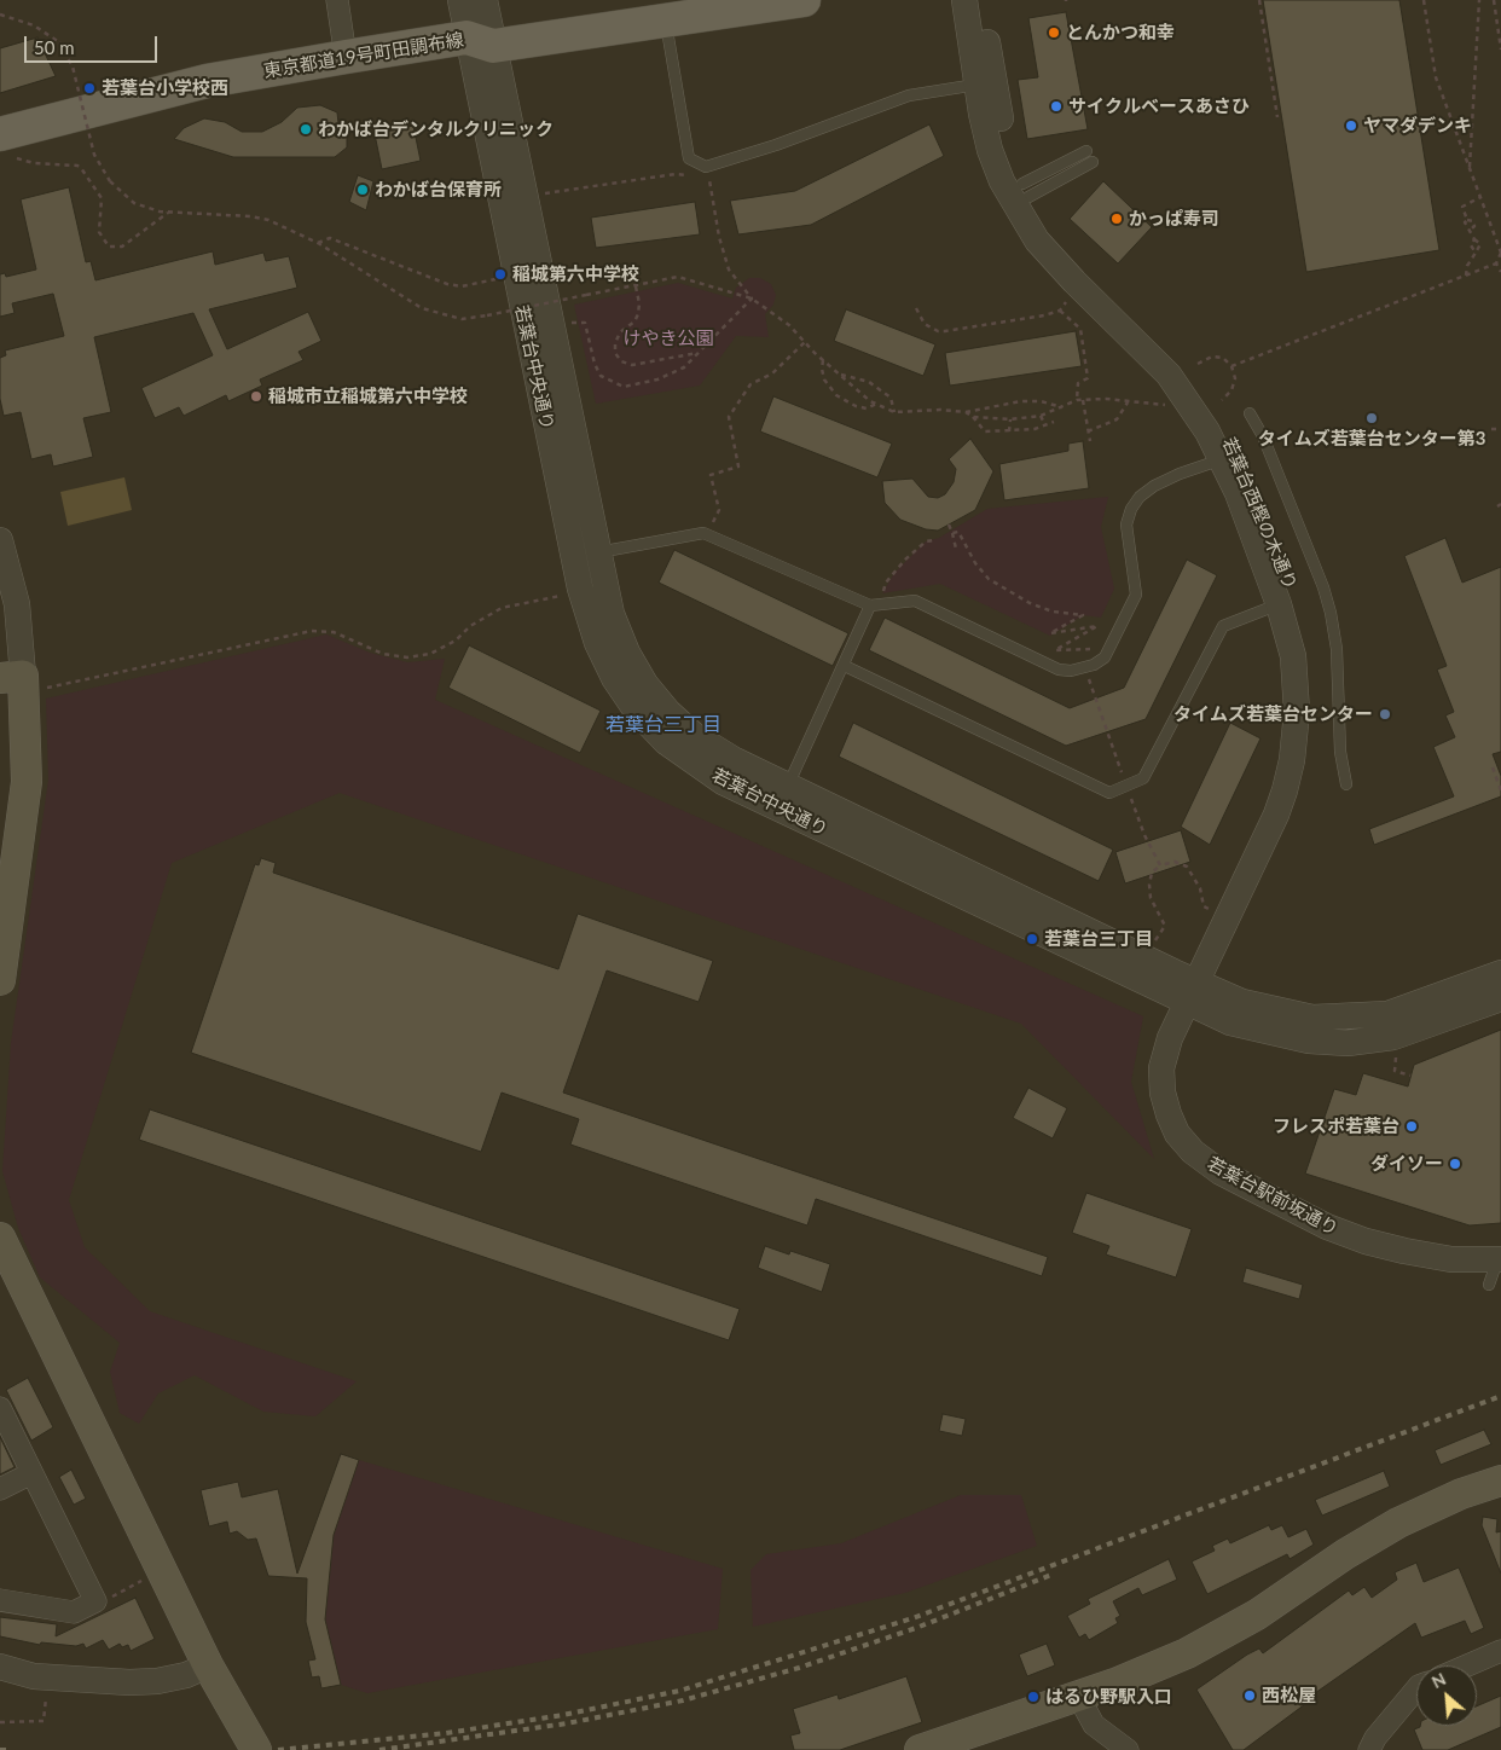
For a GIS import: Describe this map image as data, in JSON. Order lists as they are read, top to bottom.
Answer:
{
  "streets": {
    "main road": ["東京都道19号町田調布線"],
    "street": ["若葉台中央通り", "若葉台西樫の木通り", "若葉台駅前坂通り"]
  },
  "crossings": [
    ["東京都道19号町田調布線", "若葉台中央通り"],
    ["若葉台中央通り", "若葉台西樫の木通り"],
    ["若葉台中央通り", "若葉台駅前坂通り"],
    ["若葉台西樫の木通り", "若葉台駅前坂通り"]
  ],
  "districts": ["若葉台三丁目"],
  "parks": ["けやき公園"],
  "places": [
    "とんかつ和幸",
    "若葉台小学校西",
    "サイクルベースあさひ",
    "ヤマダデンキ",
    "わかば台デンタルクリニック",
    "わかば台保育所",
    "かっぱ寿司",
    "稲城第六中学校",
    "稲城市立稲城第六中学校",
    "タイムズ若葉台センター第3",
    "タイムズ若葉台センター",
    "若葉台三丁目",
    "フレスポ若葉台",
    "ダイソー",
    "西松屋",
    "はるひ野駅入口"
  ],
  "scale_bar": "50 m",
  "north": "top left"
}
